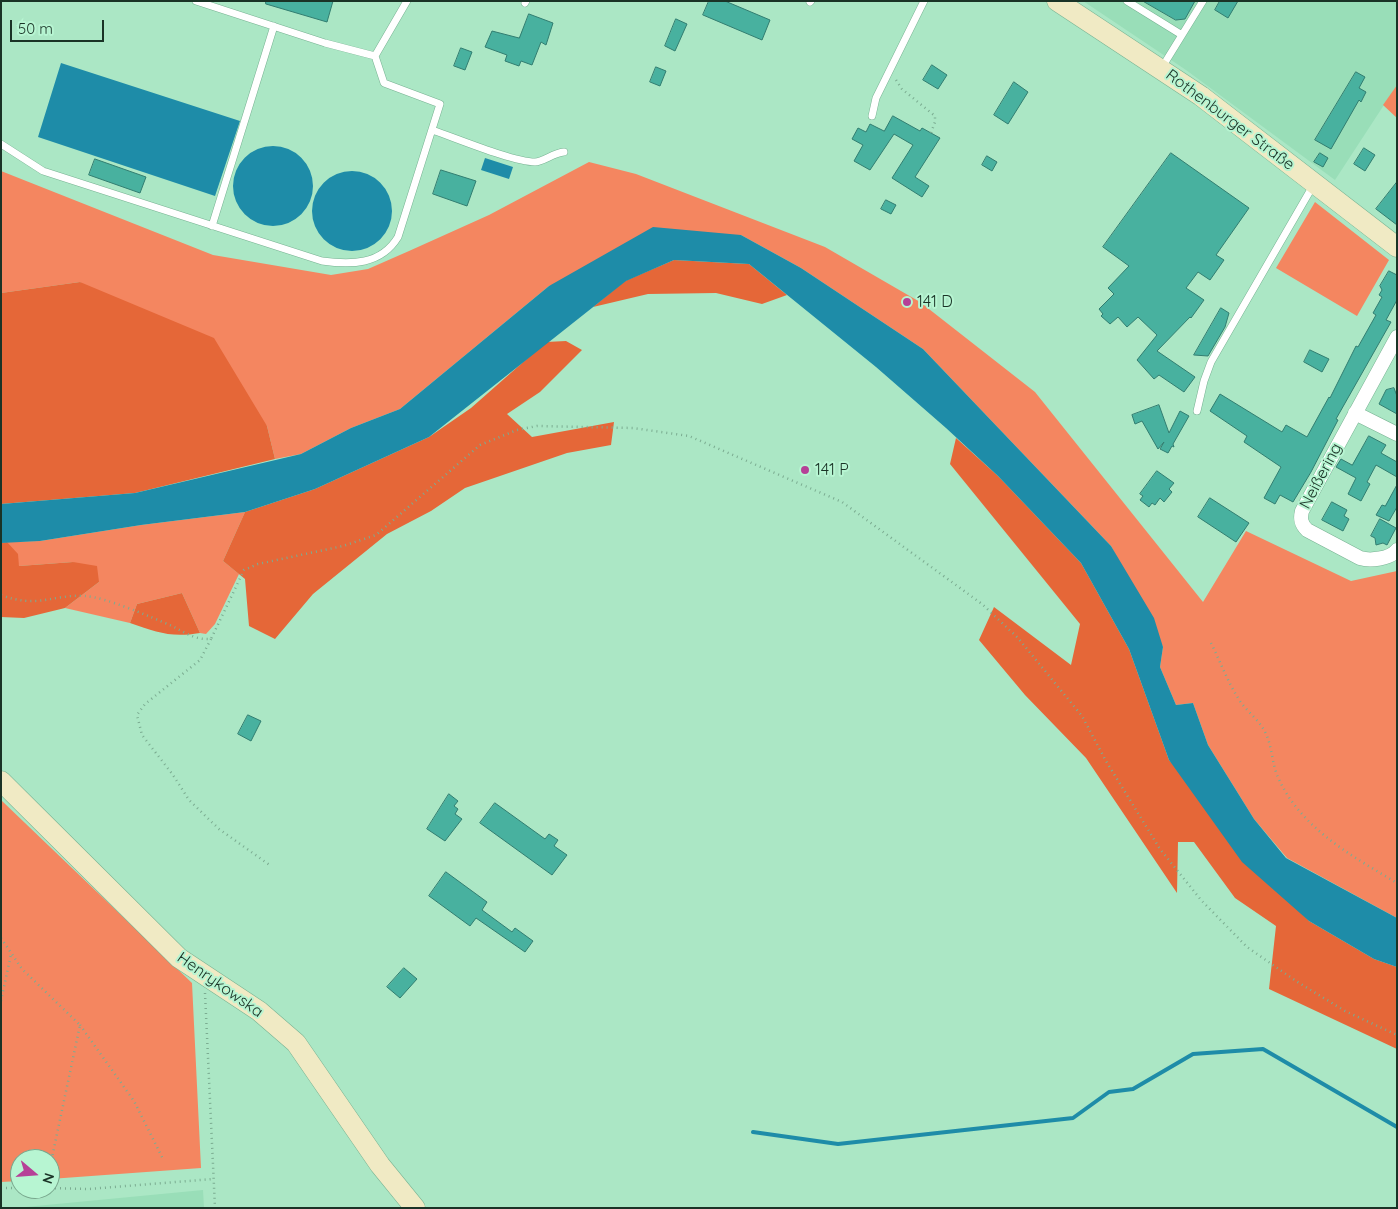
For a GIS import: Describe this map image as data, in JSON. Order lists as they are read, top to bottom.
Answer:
{
  "streets": {
    "main road": ["Rothenburger Straße", "Henrykowska"],
    "street": ["Neißering"]
  },
  "places": ["141 D", "141 P"],
  "scale_bar": "50 m",
  "north": "right"
}
